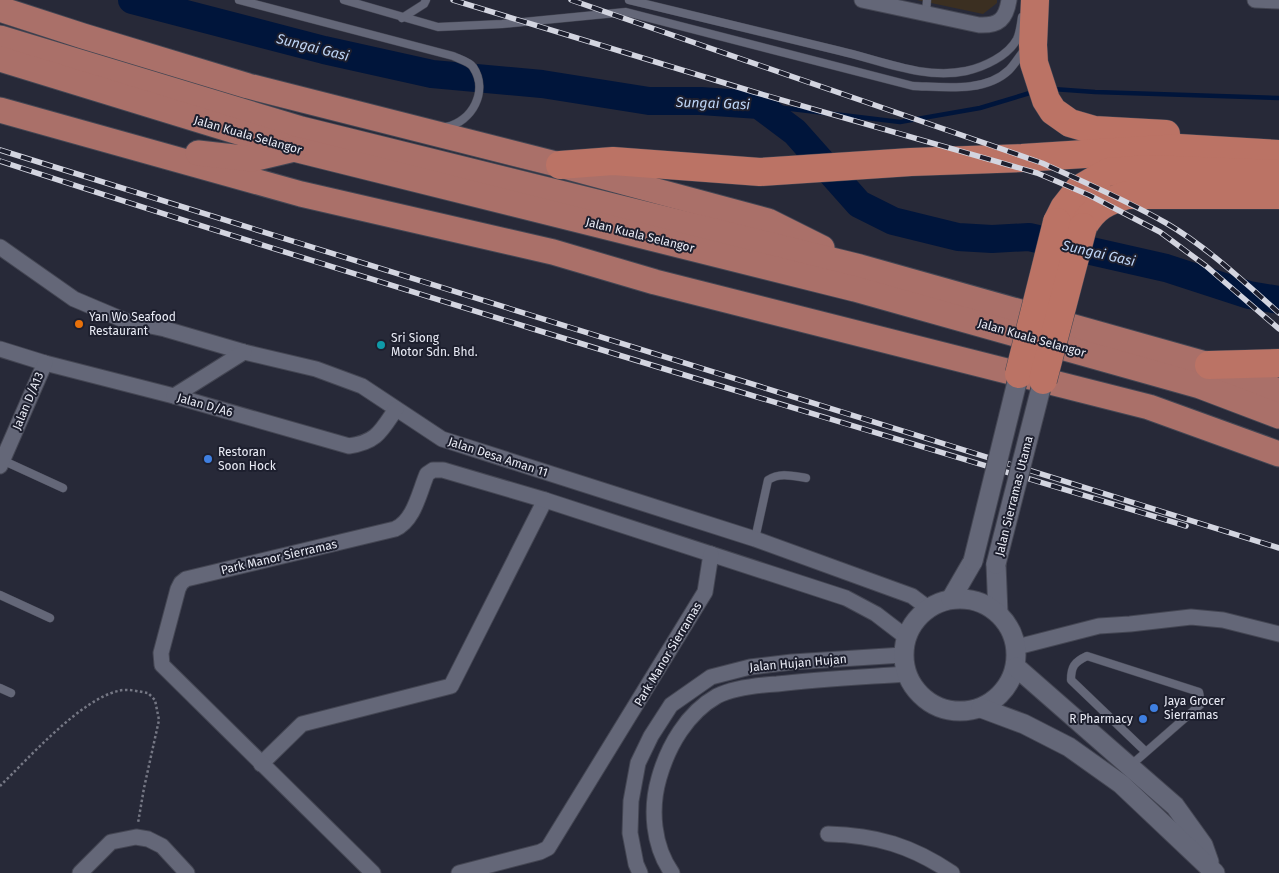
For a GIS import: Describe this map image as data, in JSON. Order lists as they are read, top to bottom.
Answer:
{
  "streets": {
    "highway": ["Jalan Kuala Selangor"],
    "street": [
      "Jalan D/A13",
      "Jalan D/A6",
      "Jalan Desa Aman 11",
      "Jalan Sierramas Utama",
      "Park Manor Sierramas",
      "Jalan Hujan Hujan"
    ]
  },
  "crossings": [
    ["Jalan D/A13", "Jalan D/A6"],
    ["Jalan D/A6", "Jalan Desa Aman 11"],
    ["Jalan Desa Aman 11", "Jalan Sierramas Utama"],
    ["Jalan Desa Aman 11", "Park Manor Sierramas"],
    ["Jalan Desa Aman 11", "Jalan Hujan Hujan"],
    ["Jalan Sierramas Utama", "Park Manor Sierramas"],
    ["Jalan Sierramas Utama", "Jalan Hujan Hujan"],
    ["Park Manor Sierramas", "Jalan Hujan Hujan"]
  ],
  "water": ["Sungai Gasi"],
  "places": [
    "Yan Wo Seafood Restaurant",
    "Sri Siong Motor Sdn. Bhd.",
    "Restoran Soon Hock",
    "Jaya Grocer Sierramas",
    "R Pharmacy"
  ]
}
